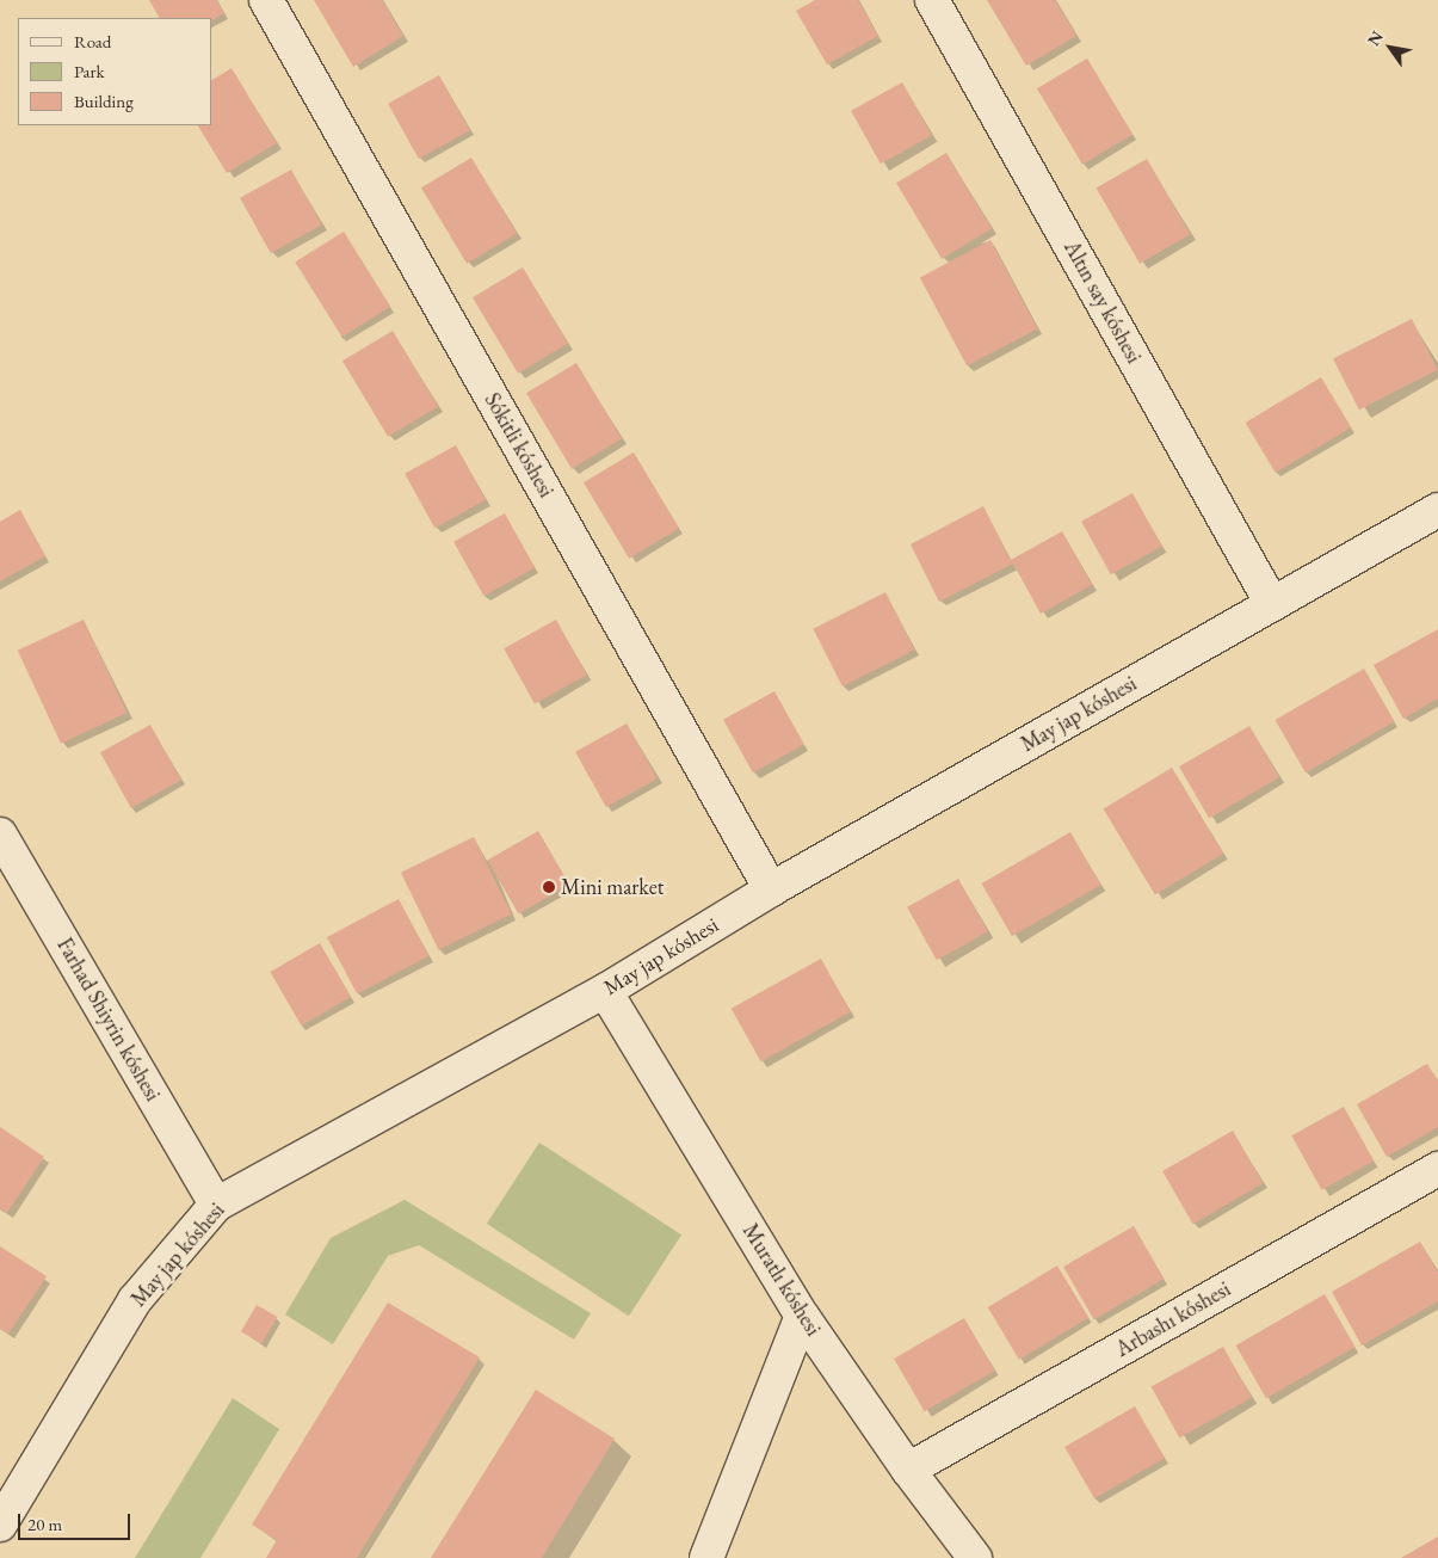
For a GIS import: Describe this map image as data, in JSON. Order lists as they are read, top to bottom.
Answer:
{
  "streets": {
    "street": [
      "Altın say kóshesi",
      "Sókitli kóshesi",
      "May jap kóshesi",
      "Farhad Shiyrin kóshesi",
      "Muratlı kóshesi",
      "Arbashı kóshesi"
    ]
  },
  "crossings": [
    ["Altın say kóshesi", "May jap kóshesi"],
    ["Sókitli kóshesi", "May jap kóshesi"],
    ["May jap kóshesi", "Farhad Shiyrin kóshesi"],
    ["May jap kóshesi", "Muratlı kóshesi"],
    ["Muratlı kóshesi", "Arbashı kóshesi"]
  ],
  "places": ["Mini market"],
  "legend": ["Road", "Park", "Building"],
  "scale_bar": "20 m",
  "north": "top left"
}
